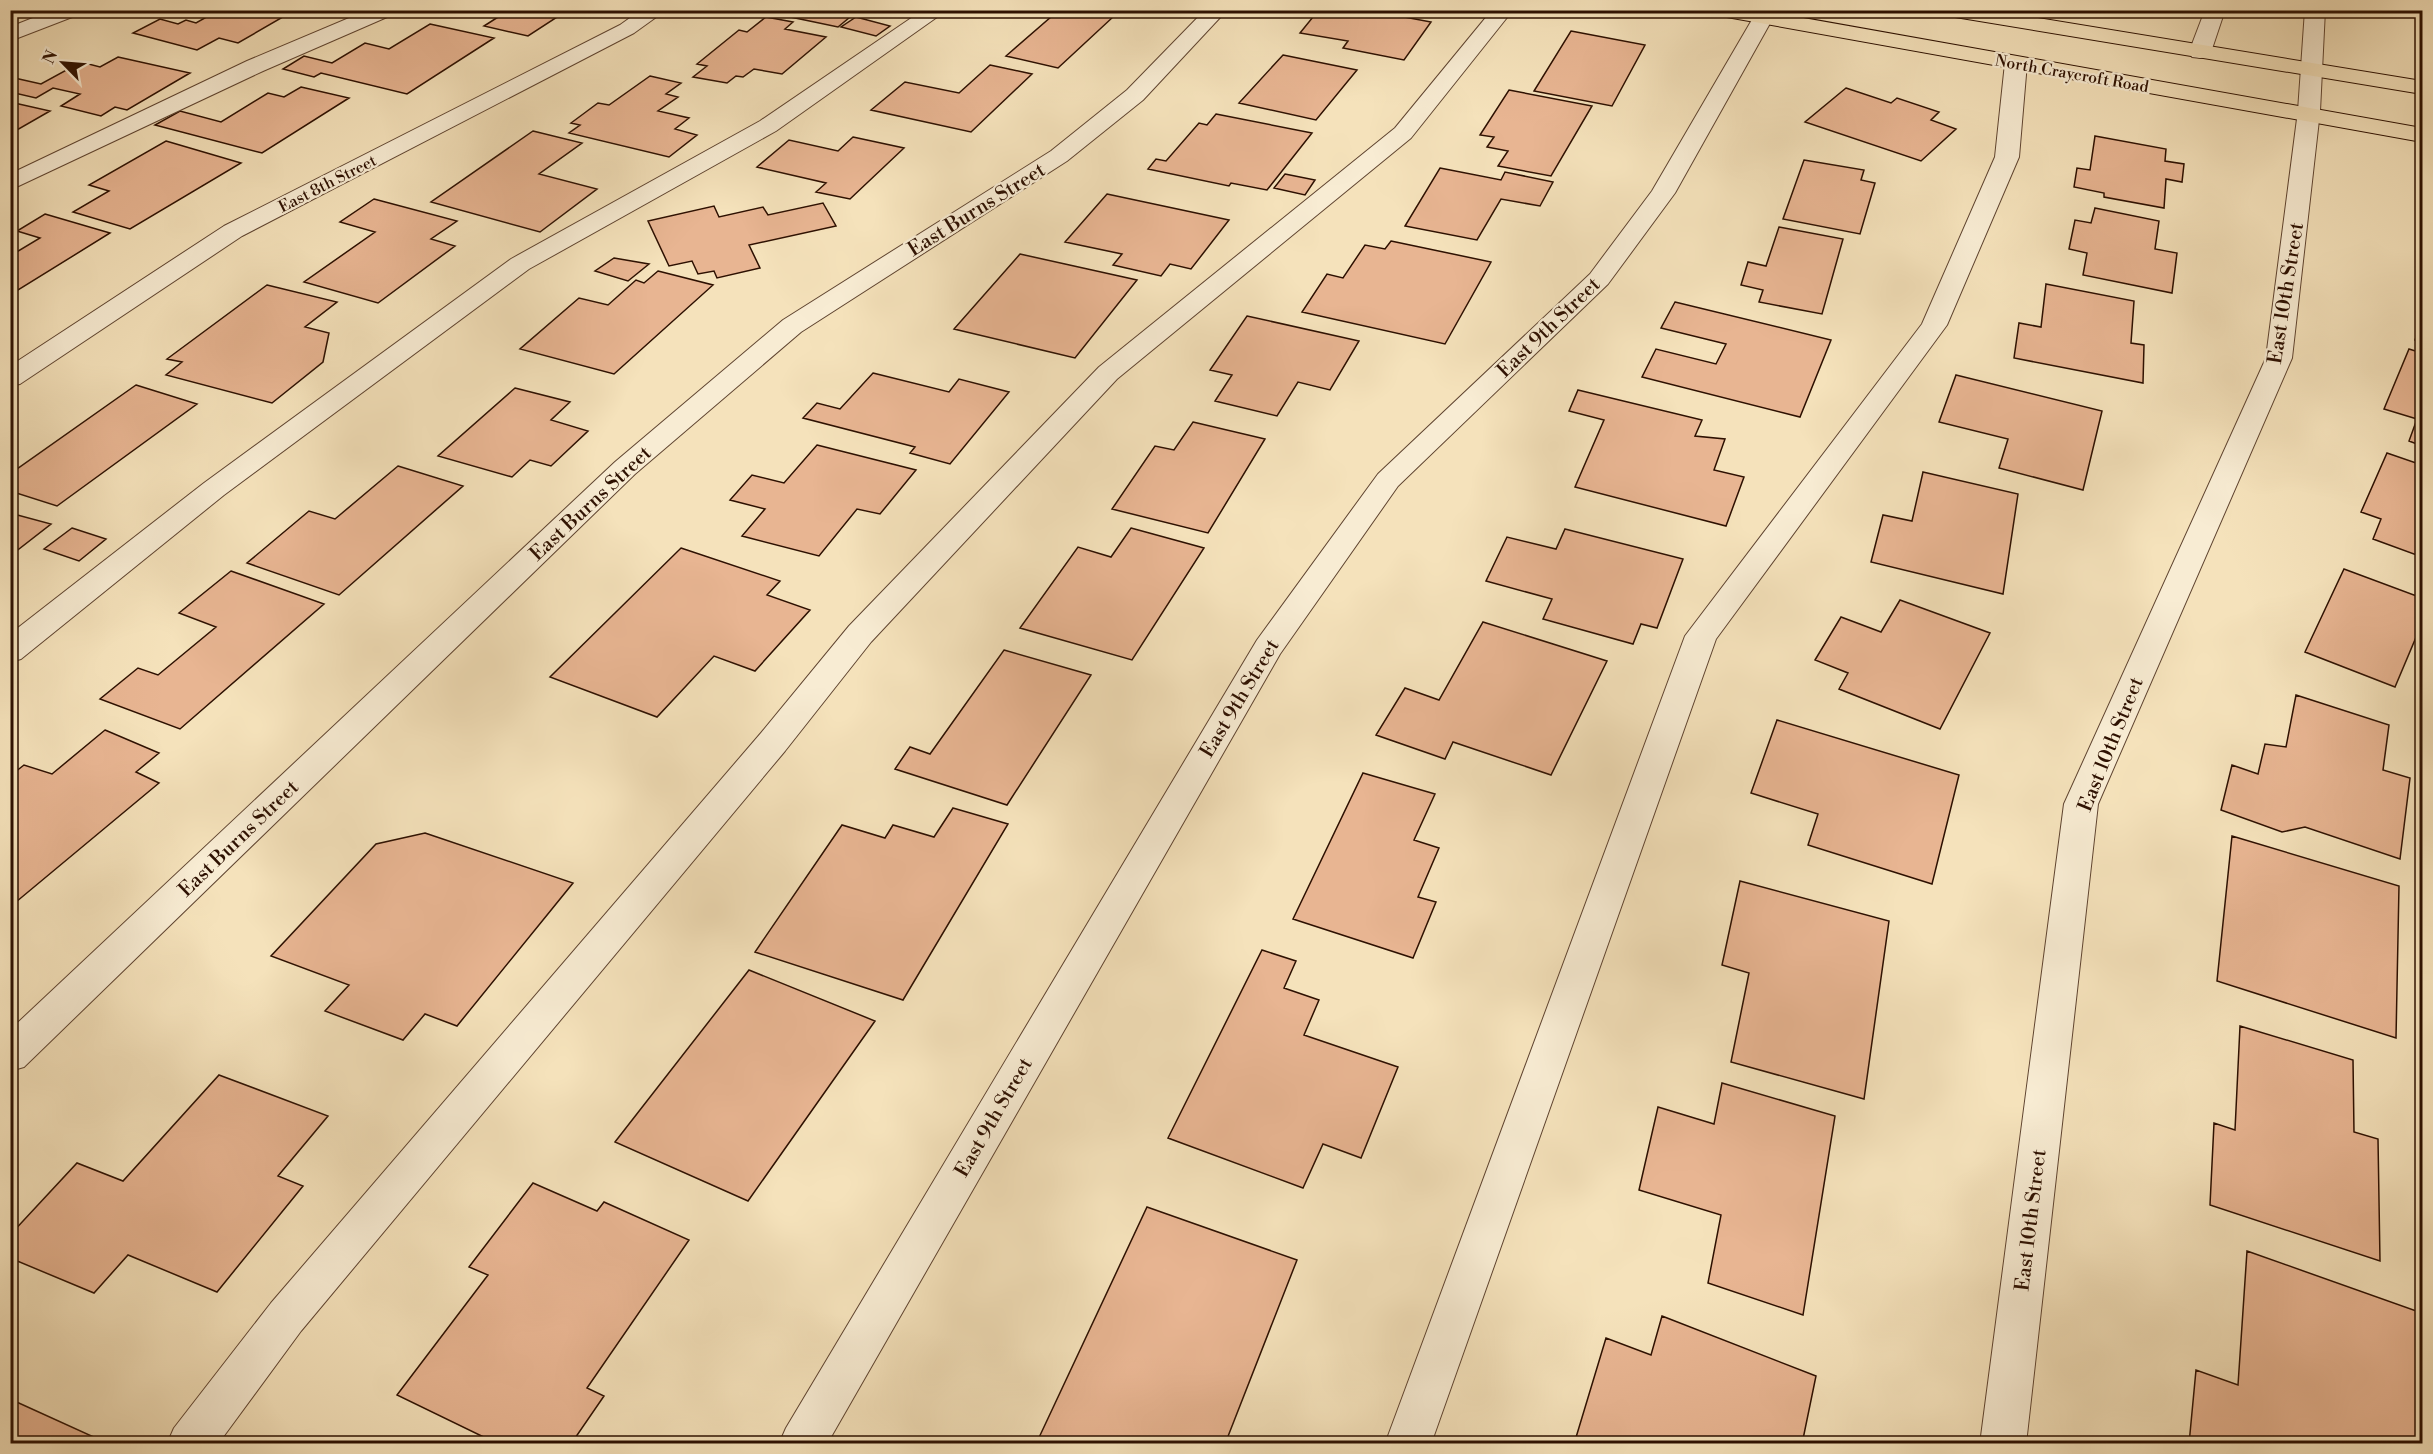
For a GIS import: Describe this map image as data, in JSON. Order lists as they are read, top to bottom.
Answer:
{
  "streets": {
    "main road": ["North Craycroft Road"],
    "street": [
      "East 8th Street",
      "East Burns Street",
      "East 10th Street",
      "East 9th Street"
    ]
  },
  "crossings": [
    ["North Craycroft Road", "East 10th Street"],
    ["North Craycroft Road", "East 9th Street"]
  ],
  "north": "top left"
}
